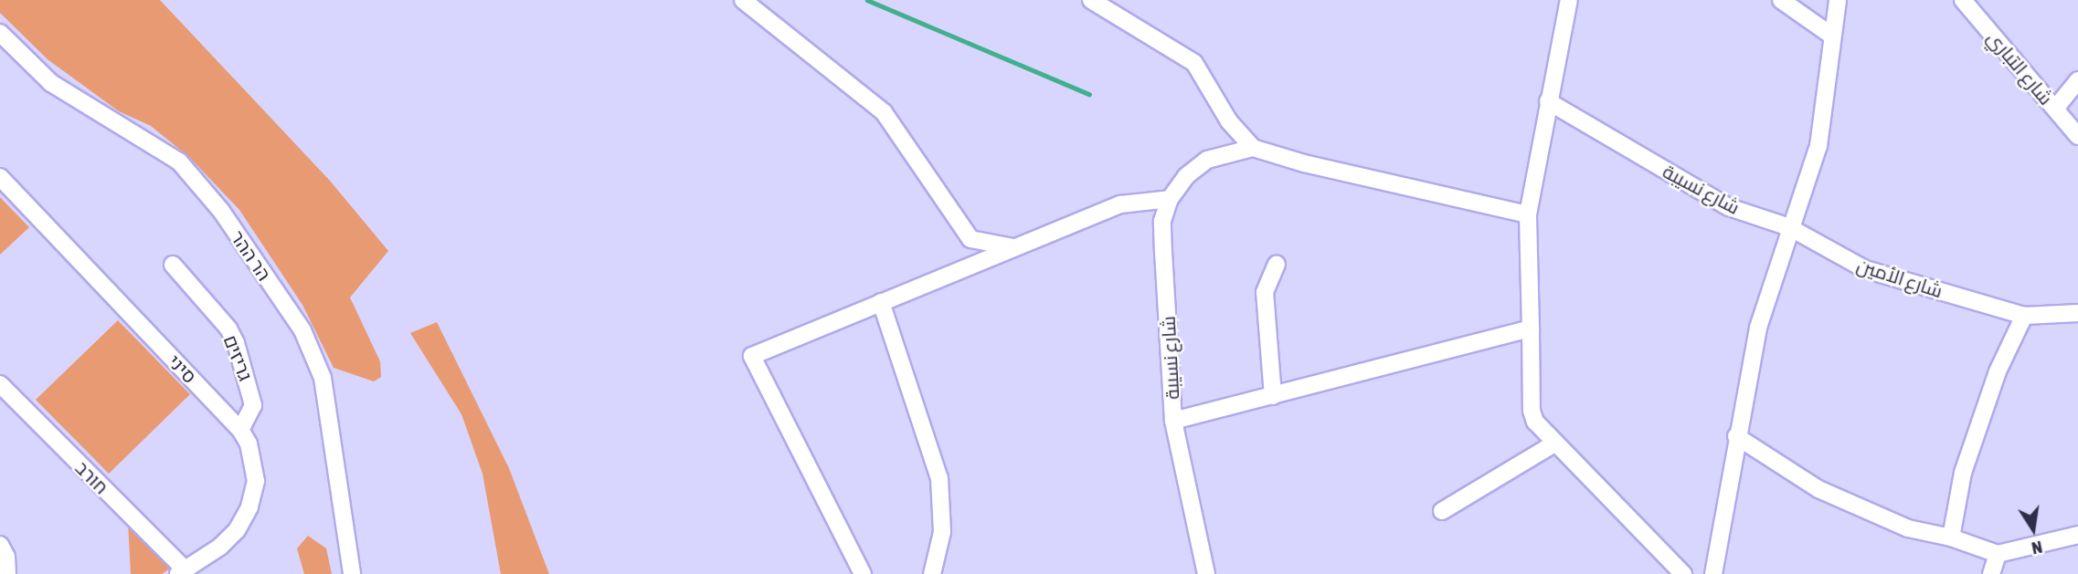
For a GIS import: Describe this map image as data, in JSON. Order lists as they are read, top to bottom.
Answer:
{
  "streets": {
    "street": [
      "شارع التباري",
      "شارع نسيبة",
      "הר ההר",
      "شارع الأمين",
      "גריזים",
      "סיני",
      "חורב"
    ]
  },
  "crossings": [
    ["شارع نسيبة", "شارع الأمين"],
    ["גריזים", "סיני"],
    ["סיני", "חורב"]
  ],
  "north": "bottom"
}
